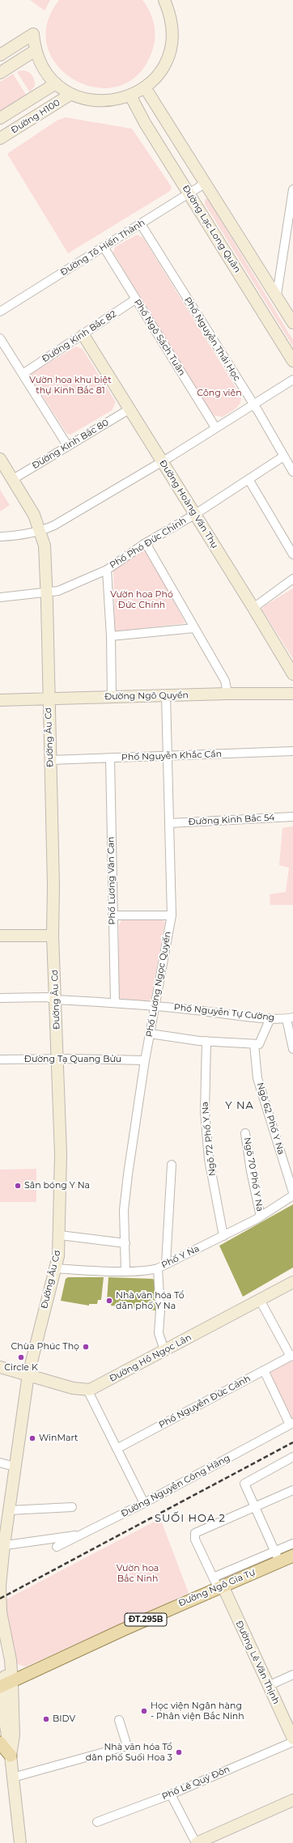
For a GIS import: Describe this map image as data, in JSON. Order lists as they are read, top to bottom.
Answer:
{
  "streets": {
    "main road": [
      "Đường H100",
      "Đường Lạc Long Quân",
      "Đường Hoàng Văn Thụ",
      "Đường Ngô Quyền",
      "Đường Âu Cơ",
      "Đường Hồ Ngọc Lân",
      "Đường Ngô Gia Tự",
      "ĐT.295B",
      "Đường Lê Văn Thịnh"
    ],
    "street": [
      "Đường Tô Hiến Thành",
      "Đường Kinh Bắc 82",
      "Phố Ngô Sách Tuân",
      "Phố Nguyễn Thái Học",
      "Đường Kinh Bắc 80",
      "Phố Phó Đức Chính",
      "Phố Nguyễn Khắc Cần",
      "Đường Kinh Bắc 54",
      "Phố Lương Văn Can",
      "Phố Lương Ngọc Quyến",
      "Phố Nguyễn Tự Cường",
      "Đường Tạ Quang Bửu",
      "Ngõ 62 Phố Y Na",
      "Ngõ 72 Phố Y Na",
      "Ngõ 70 Phố Y Na",
      "Phố Y Na",
      "Phố Nguyễn Đức Cảnh",
      "Đường Nguyễn Công Hãng",
      "Phố Lê Quý Đôn"
    ]
  },
  "crossings": [
    ["Đường Lạc Long Quân", "Đường Tô Hiến Thành"],
    ["Đường Tô Hiến Thành", "Phố Ngô Sách Tuân"],
    ["Đường Tô Hiến Thành", "Phố Nguyễn Thái Học"],
    ["Đường Kinh Bắc 82", "Phố Ngô Sách Tuân"],
    ["Đường Kinh Bắc 82", "Đường Hoàng Văn Thụ"],
    ["Phố Nguyễn Thái Học", "Phố Phó Đức Chính"],
    ["Đường Kinh Bắc 80", "Đường Hoàng Văn Thụ"],
    ["Đường Kinh Bắc 80", "Đường Âu Cơ"],
    ["Đường Hoàng Văn Thụ", "Phố Phó Đức Chính"],
    ["Phố Phó Đức Chính", "Đường Âu Cơ"],
    ["Đường Ngô Quyền", "Đường Âu Cơ"],
    ["Đường Ngô Quyền", "Phố Lương Ngọc Quyến"],
    ["Đường Âu Cơ", "Phố Nguyễn Khắc Cần"],
    ["Đường Âu Cơ", "Phố Nguyễn Tự Cường"],
    ["Đường Âu Cơ", "Đường Tạ Quang Bửu"],
    ["Đường Âu Cơ", "Phố Y Na"],
    ["Đường Âu Cơ", "Đường Hồ Ngọc Lân"],
    ["Đường Âu Cơ", "Đường Ngô Gia Tự"],
    ["Phố Nguyễn Khắc Cần", "Phố Lương Văn Can"],
    ["Phố Nguyễn Khắc Cần", "Phố Lương Ngọc Quyến"],
    ["Đường Kinh Bắc 54", "Phố Lương Ngọc Quyến"],
    ["Phố Lương Văn Can", "Phố Nguyễn Tự Cường"],
    ["Phố Lương Ngọc Quyến", "Phố Nguyễn Tự Cường"],
    ["Phố Lương Ngọc Quyến", "Đường Tạ Quang Bửu"],
    ["Phố Lương Ngọc Quyến", "Phố Y Na"],
    ["Ngõ 72 Phố Y Na", "Phố Y Na"],
    ["Ngõ 70 Phố Y Na", "Phố Y Na"],
    ["Đường Ngô Gia Tự", "Đường Lê Văn Thịnh"]
  ],
  "districts": ["Y NA", "SUỐI HOA 2"],
  "parks": [
    "Vườn hoa khu biệt thự Kinh Bắc 81",
    "Công viên",
    "Vườn hoa Phó Đức Chính",
    "Vườn hoa Bắc Ninh"
  ],
  "places": [
    "Sân bóng Y Na",
    "Nhà văn hóa Tổ dân phố Y Na",
    "Chùa Phúc Thọ",
    "Circle K",
    "WinMart",
    "Học viện Ngân hàng - Phân viện Bắc Ninh",
    "BIDV",
    "Nhà văn hóa Tổ dân phố Suối Hoa 3"
  ]
}
